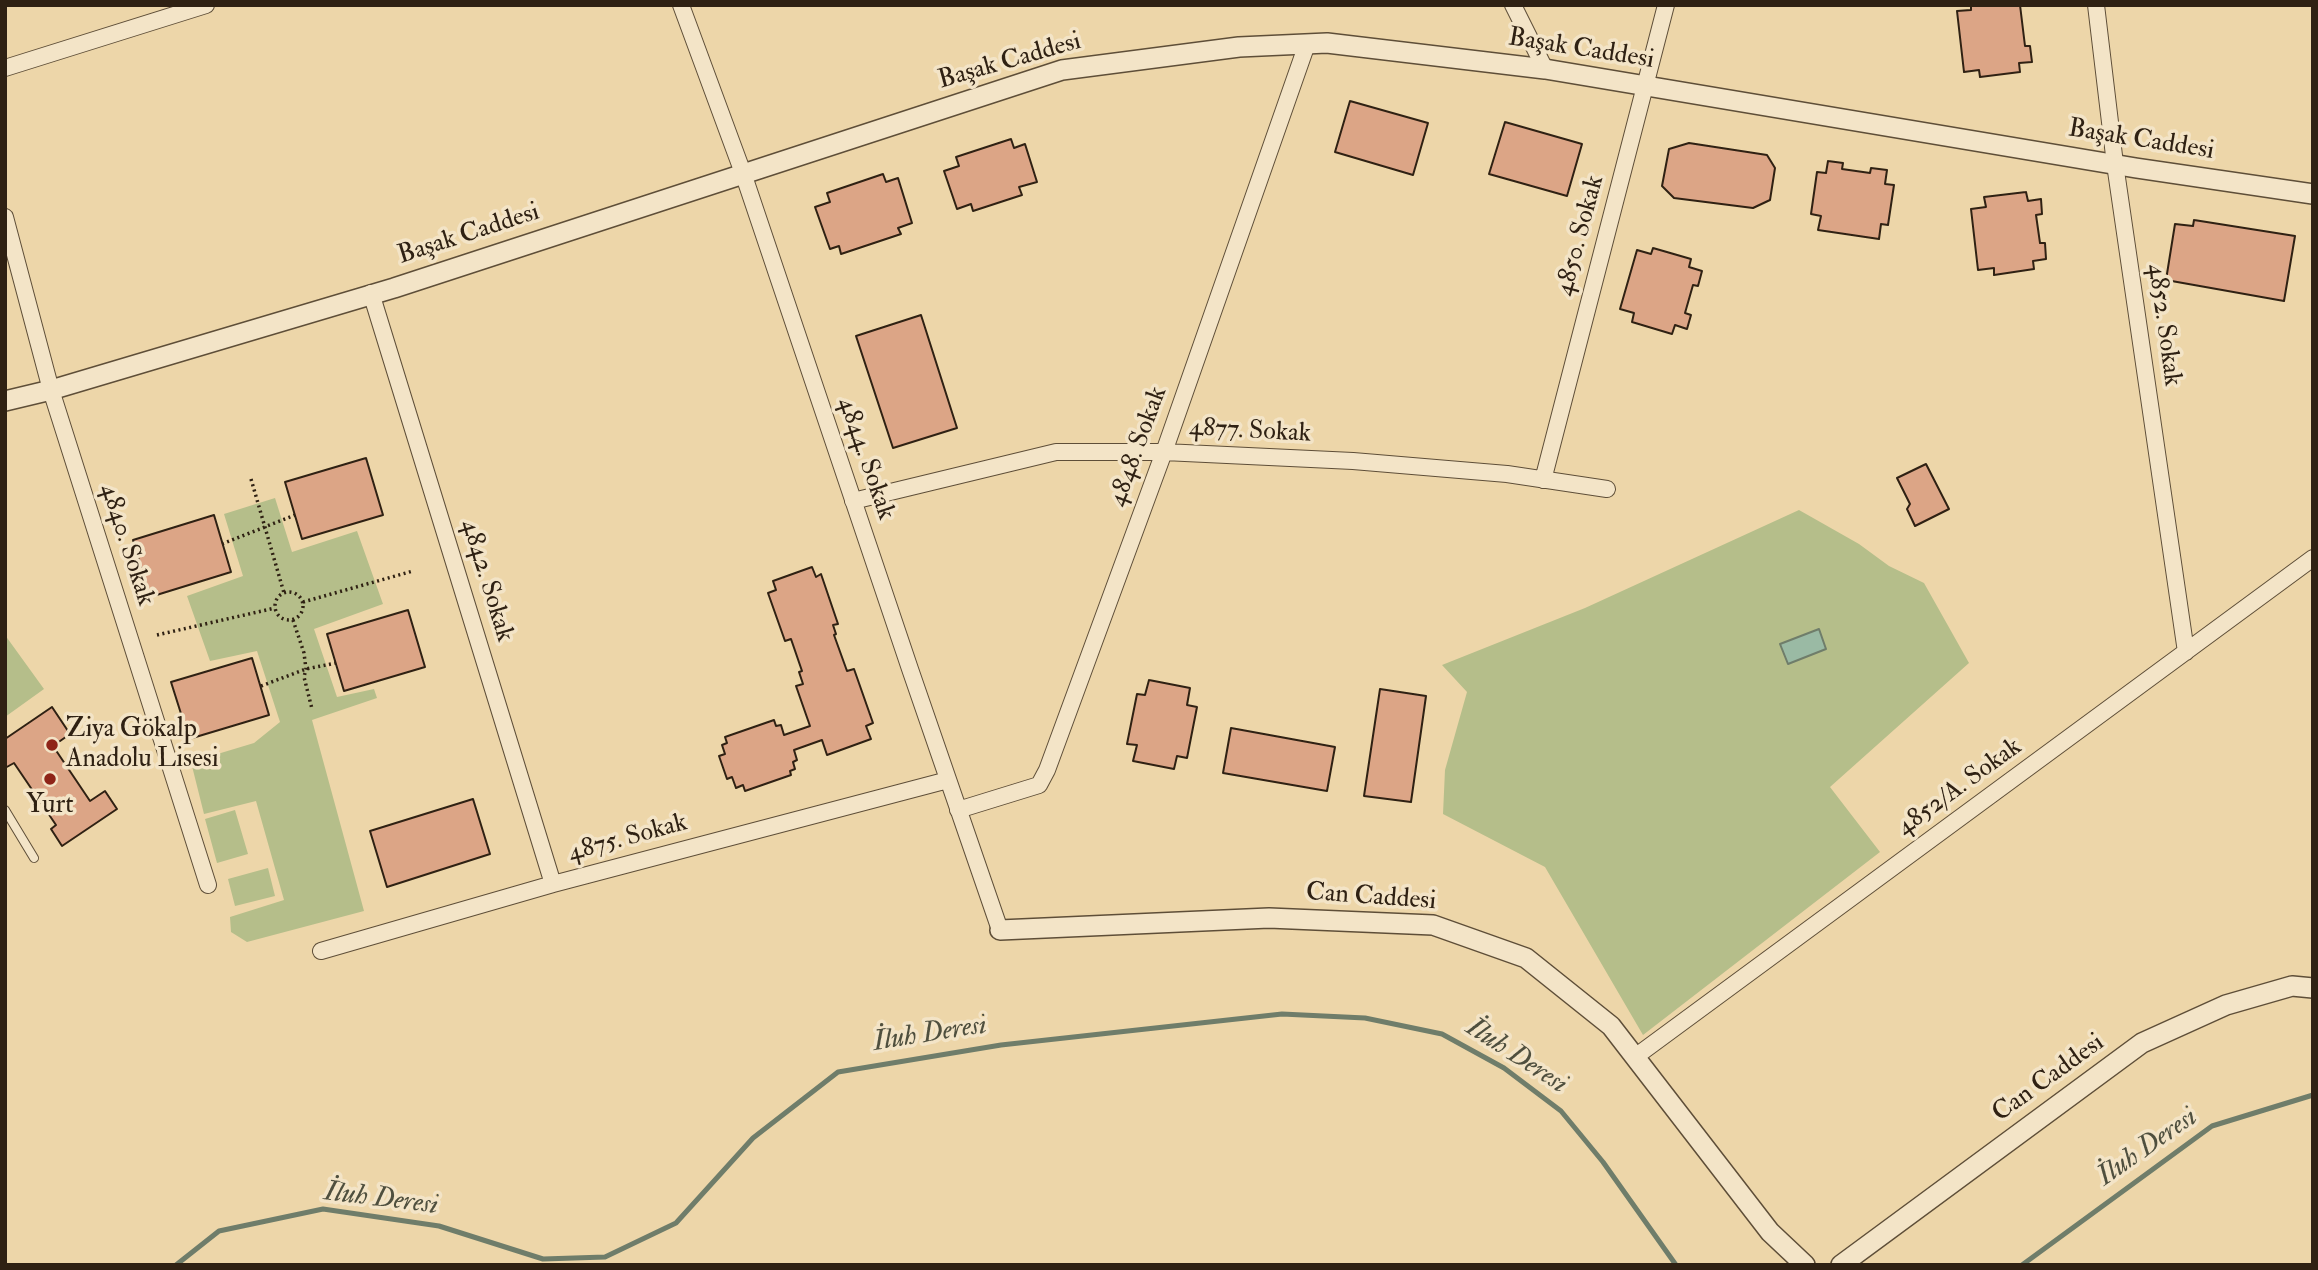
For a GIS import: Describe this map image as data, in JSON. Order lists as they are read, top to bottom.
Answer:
{
  "streets": {
    "street": [
      "Başak Caddesi",
      "4850. Sokak",
      "4852. Sokak",
      "4877. Sokak",
      "4848. Sokak",
      "4844. Sokak",
      "4840. Sokak",
      "4842. Sokak",
      "4852/A. Sokak",
      "4875. Sokak",
      "Can Caddesi"
    ]
  },
  "crossings": [
    ["Başak Caddesi", "4850. Sokak"],
    ["Başak Caddesi", "4852. Sokak"],
    ["Başak Caddesi", "4848. Sokak"],
    ["Başak Caddesi", "4844. Sokak"],
    ["Başak Caddesi", "4840. Sokak"],
    ["Başak Caddesi", "4842. Sokak"],
    ["4850. Sokak", "4877. Sokak"],
    ["4852. Sokak", "4852/A. Sokak"],
    ["4877. Sokak", "4848. Sokak"],
    ["4877. Sokak", "4844. Sokak"],
    ["4848. Sokak", "4844. Sokak"],
    ["4844. Sokak", "4875. Sokak"],
    ["4844. Sokak", "Can Caddesi"],
    ["4842. Sokak", "4875. Sokak"],
    ["4852/A. Sokak", "Can Caddesi"]
  ],
  "water": ["İluh Deresi"],
  "places": ["Ziya Gökalp Anadolu Lisesi", "Yurt"]
}
